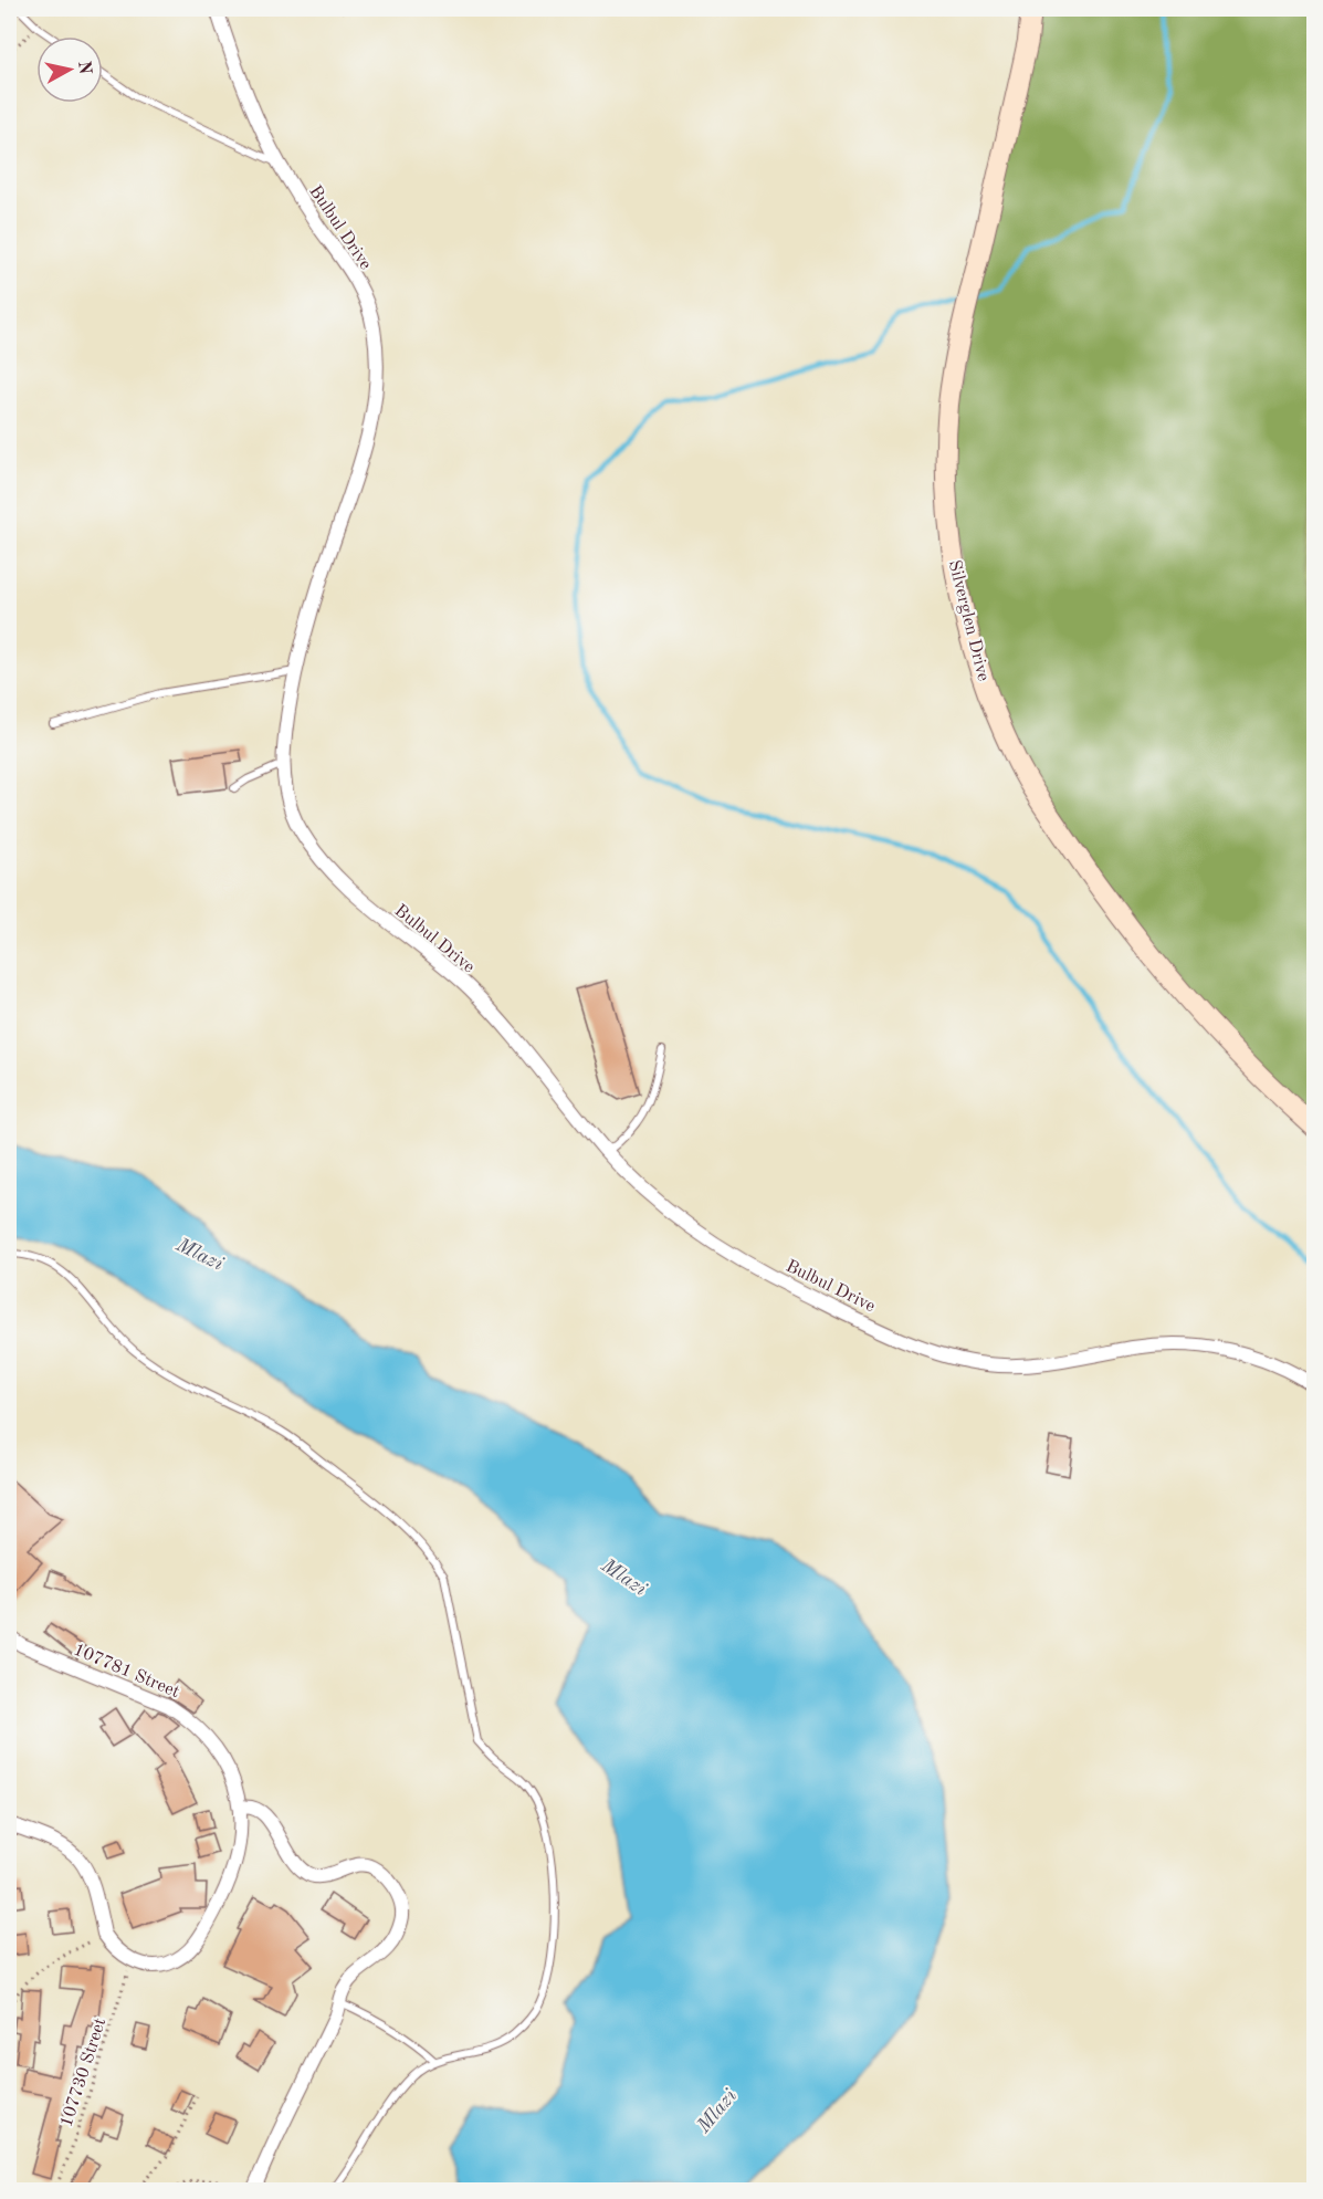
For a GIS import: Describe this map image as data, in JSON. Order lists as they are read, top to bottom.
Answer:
{
  "streets": {
    "street": ["Bulbul Drive", "Silverglen Drive", "107781 Street"],
    "path": ["107730 Street"]
  },
  "crossings": [
    ["107781 Street", "107730 Street"]
  ],
  "water": ["Mlazi"],
  "north": "right"
}
